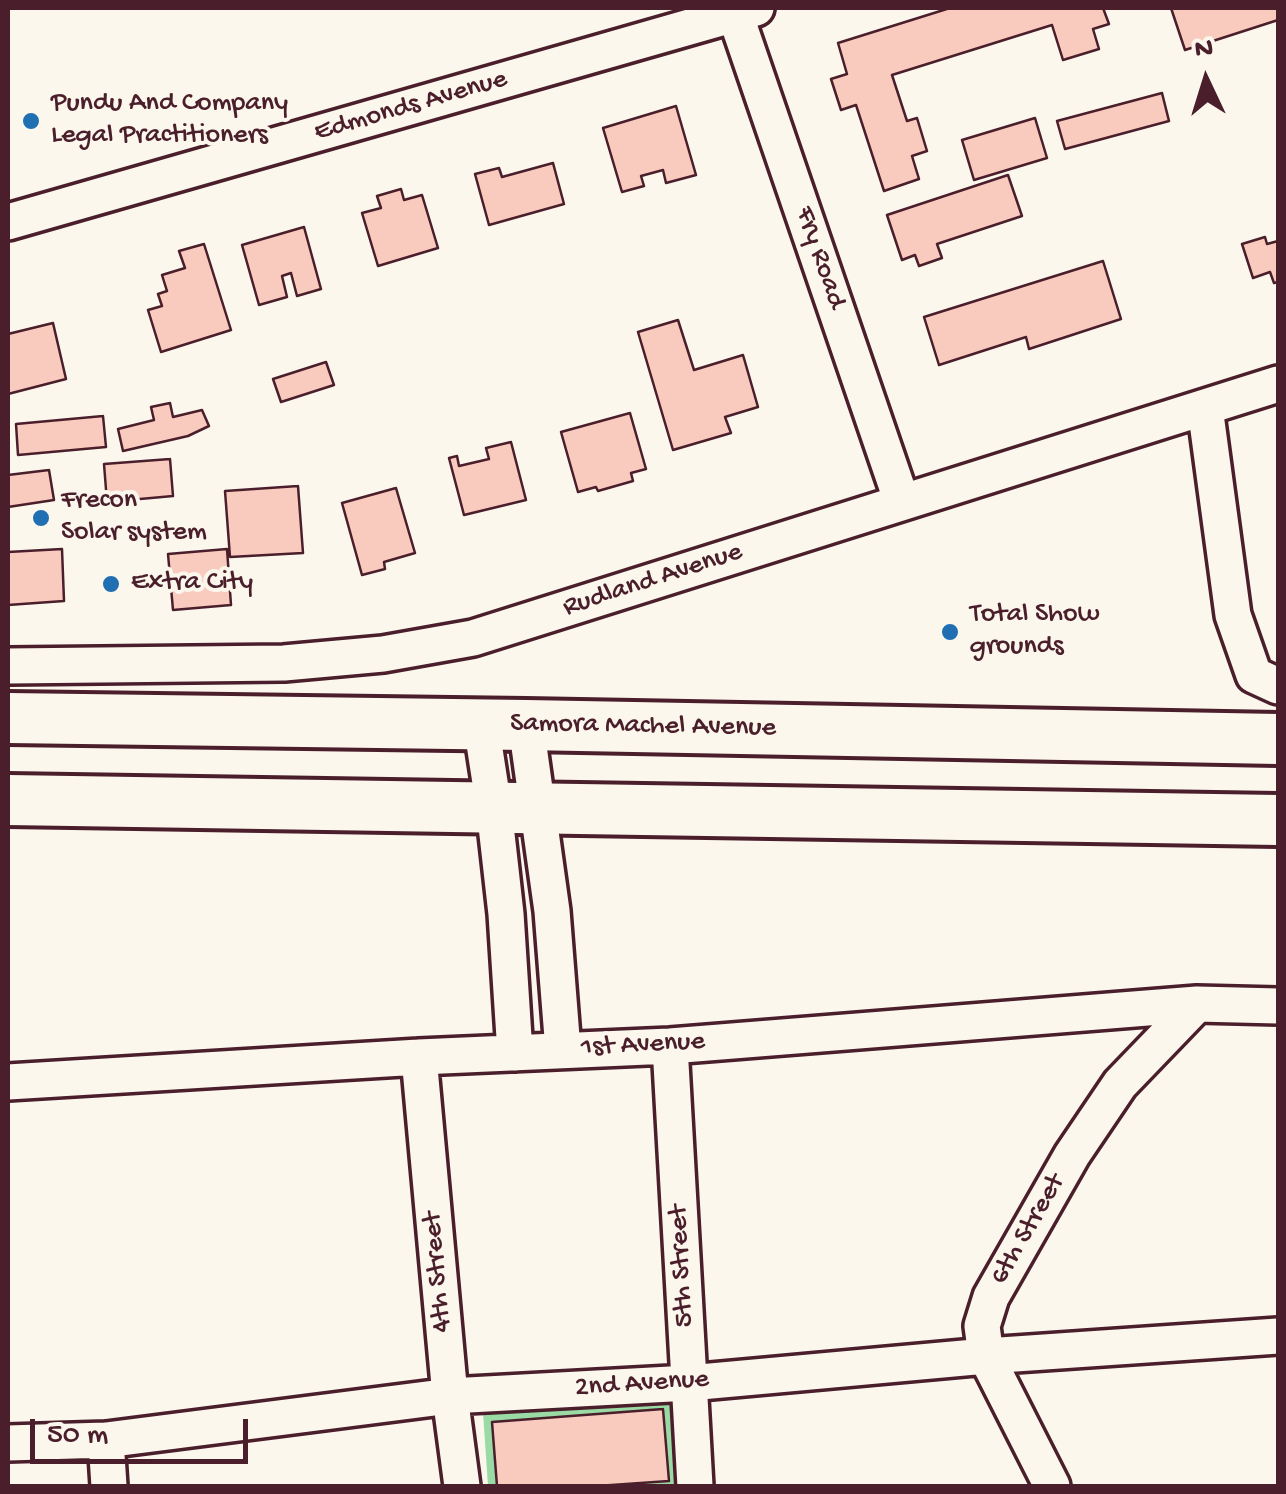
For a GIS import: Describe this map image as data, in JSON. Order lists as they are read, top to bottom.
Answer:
{
  "streets": {
    "highway": ["Samora Machel Avenue"],
    "street": [
      "Edmonds Avenue",
      "Fry Road",
      "Rudland Avenue",
      "1st Avenue",
      "6th Street",
      "5th Street",
      "4th Street",
      "2nd Avenue"
    ]
  },
  "crossings": [
    ["Edmonds Avenue", "Fry Road"],
    ["Fry Road", "Rudland Avenue"],
    ["1st Avenue", "6th Street"],
    ["1st Avenue", "5th Street"],
    ["1st Avenue", "4th Street"],
    ["6th Street", "2nd Avenue"],
    ["5th Street", "2nd Avenue"],
    ["4th Street", "2nd Avenue"]
  ],
  "places": [
    "Pundu And Company Legal Practitioners",
    "Frecon Solar system",
    "Extra City",
    "Total Show grounds"
  ],
  "scale_bar": "50 m",
  "north": "top"
}
